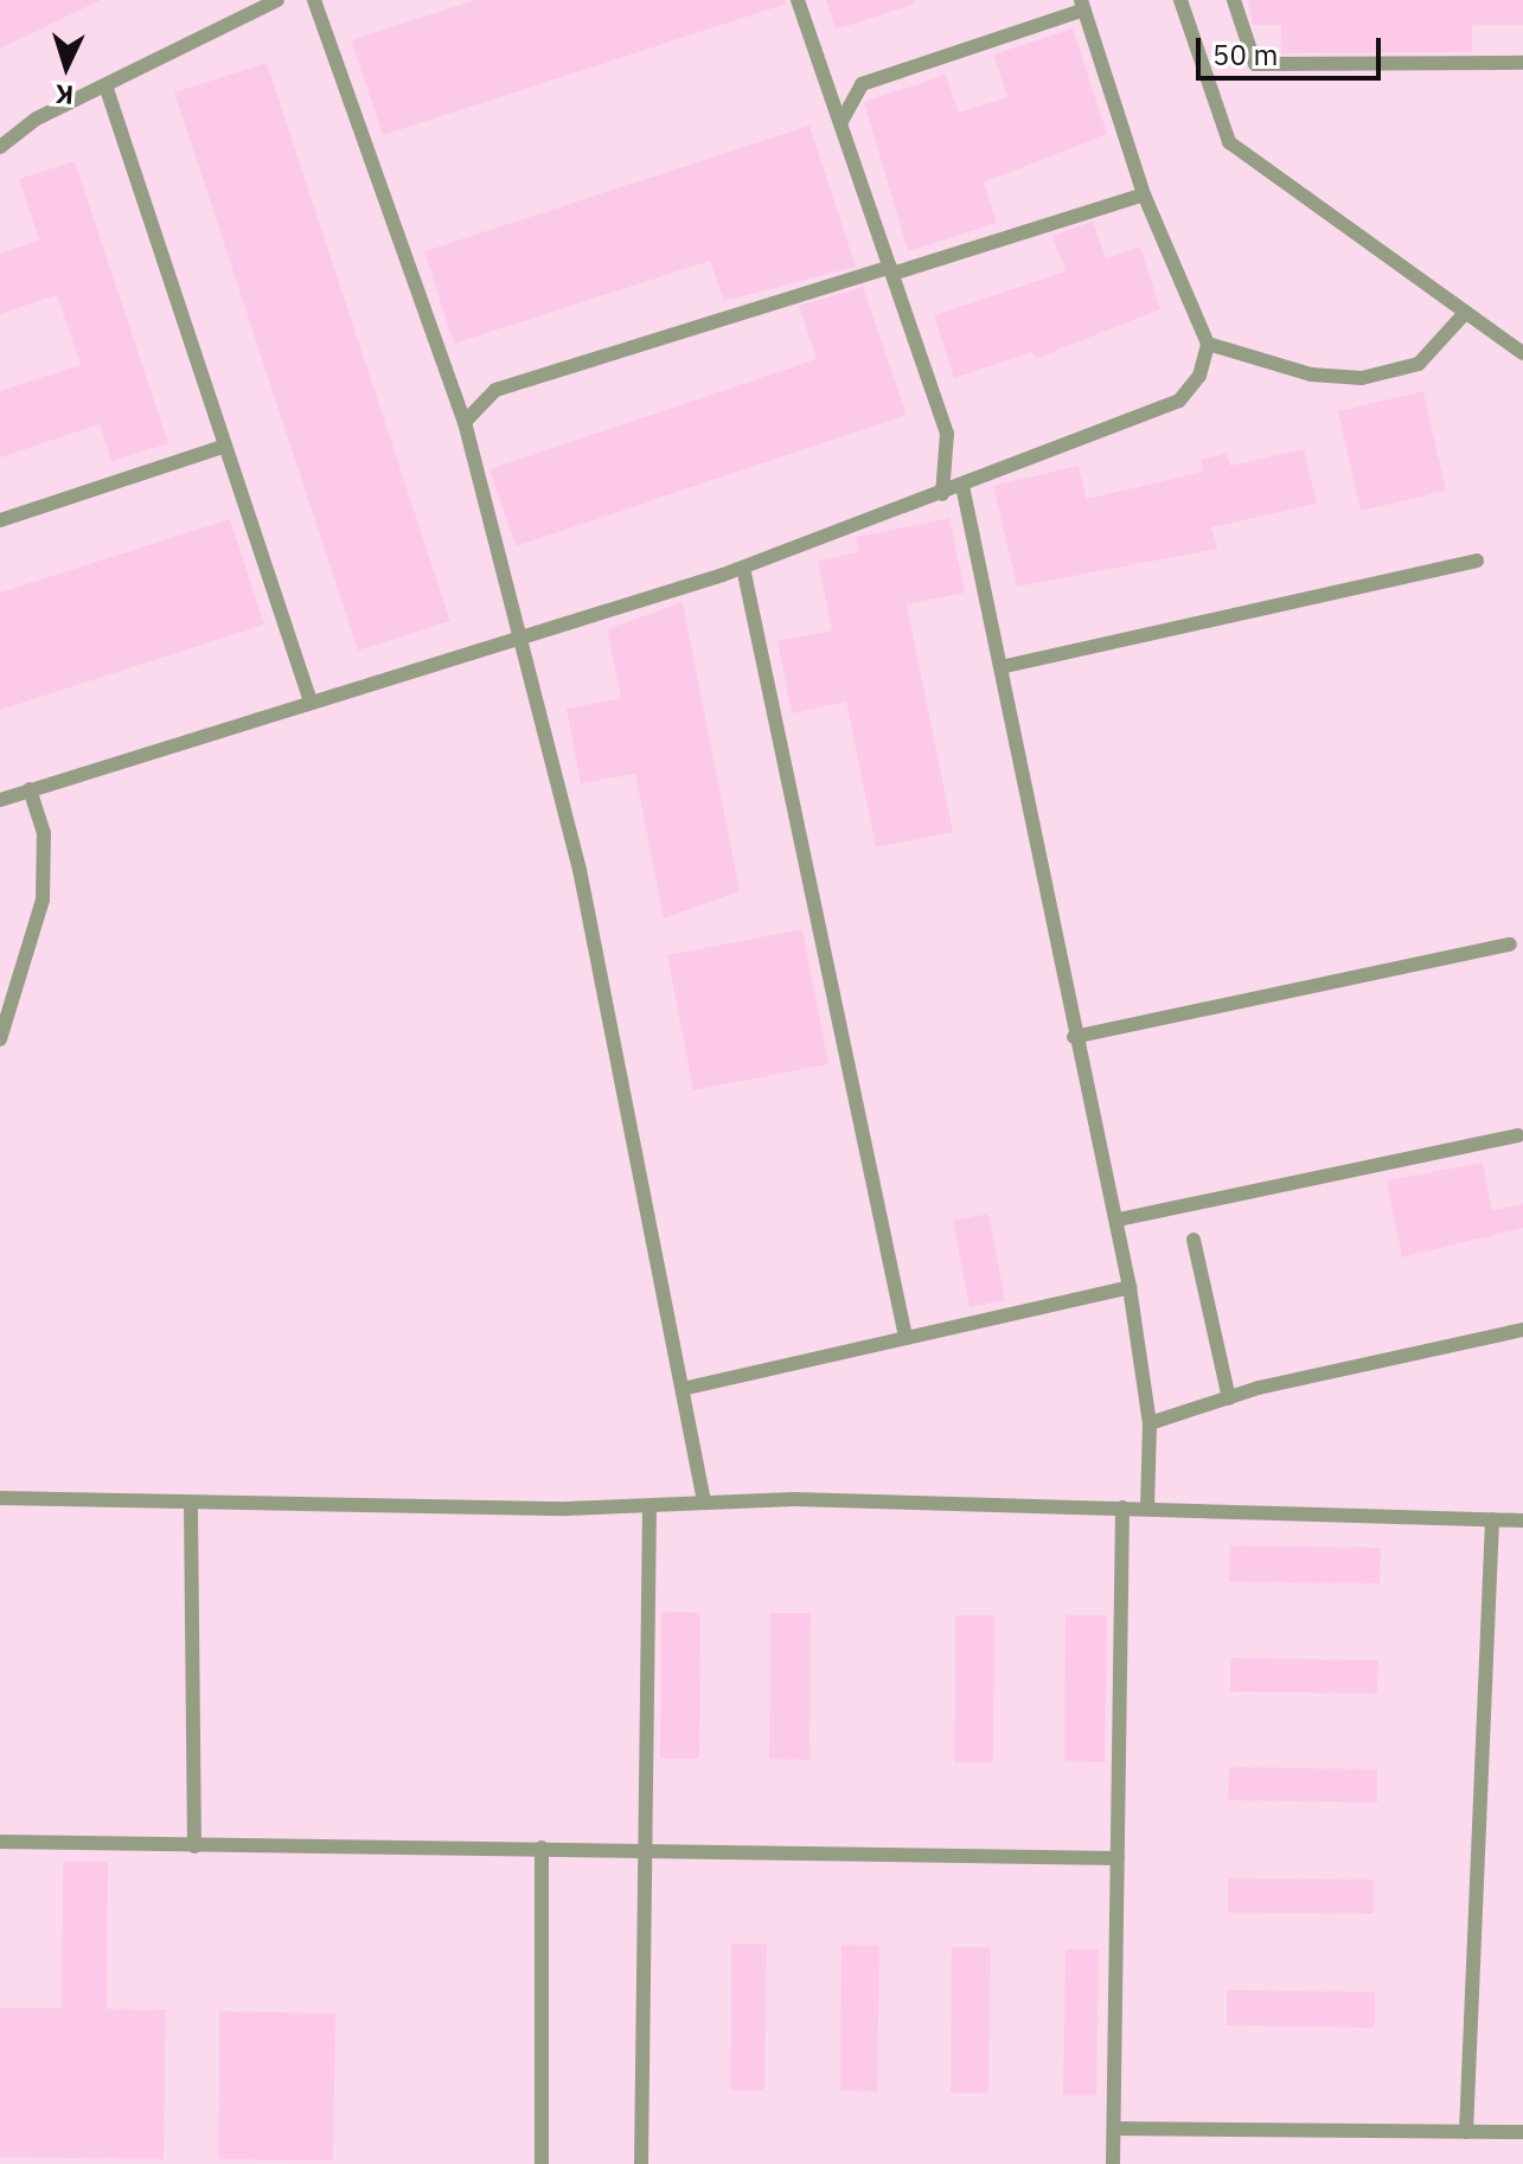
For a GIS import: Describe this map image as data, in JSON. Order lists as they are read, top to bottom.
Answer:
{
  "scale_bar": "50 m",
  "north": "bottom"
}
